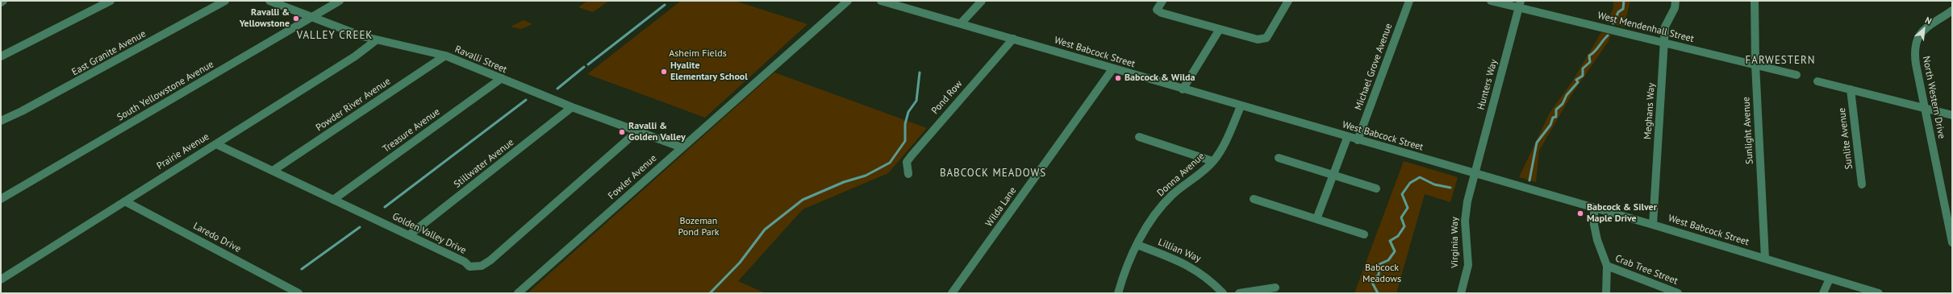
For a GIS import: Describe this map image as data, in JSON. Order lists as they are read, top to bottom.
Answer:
{
  "streets": {
    "street": [
      "West Mendenhall Street",
      "West Babcock Street",
      "East Granite Avenue",
      "Ravalli Street",
      "Michael Grove Avenue",
      "Hunters Way",
      "South Yellowstone Avenue",
      "Pond Row",
      "North Western Drive",
      "Powder River Avenue",
      "Meghans Way",
      "Treasure Avenue",
      "Sunlight Avenue",
      "Sunlite Avenue",
      "Prairie Avenue",
      "Stillwater Avenue",
      "Donna Avenue",
      "Fowler Avenue",
      "Wilda Lane",
      "Golden Valley Drive",
      "Laredo Drive",
      "Virginia Way",
      "Lillian Way",
      "Crab Tree Street"
    ]
  },
  "crossings": [
    ["West Mendenhall Street", "Hunters Way"],
    ["West Mendenhall Street", "Meghans Way"],
    ["West Mendenhall Street", "Sunlight Avenue"],
    ["West Babcock Street", "Michael Grove Avenue"],
    ["West Babcock Street", "Hunters Way"],
    ["West Babcock Street", "Pond Row"],
    ["West Babcock Street", "Meghans Way"],
    ["West Babcock Street", "Sunlight Avenue"],
    ["West Babcock Street", "Donna Avenue"],
    ["West Babcock Street", "Wilda Lane"],
    ["West Babcock Street", "Virginia Way"],
    ["Ravalli Street", "South Yellowstone Avenue"],
    ["Ravalli Street", "Powder River Avenue"],
    ["Ravalli Street", "Treasure Avenue"],
    ["Ravalli Street", "Prairie Avenue"],
    ["Ravalli Street", "Stillwater Avenue"],
    ["Ravalli Street", "Fowler Avenue"],
    ["Ravalli Street", "Golden Valley Drive"],
    ["Hunters Way", "Virginia Way"],
    ["Powder River Avenue", "Golden Valley Drive"],
    ["Treasure Avenue", "Golden Valley Drive"],
    ["Prairie Avenue", "Golden Valley Drive"],
    ["Prairie Avenue", "Laredo Drive"],
    ["Stillwater Avenue", "Golden Valley Drive"],
    ["Donna Avenue", "Lillian Way"]
  ],
  "districts": ["VALLEY CREEK", "FARWESTERN", "BABCOCK MEADOWS"],
  "parks": ["Asheim Fields", "Bozeman Pond Park", "Babcock Meadows"],
  "places": [
    "Ravalli & Yellowstone",
    "Hyalite Elementary School",
    "Babcock & Wilda",
    "Ravalli & Golden Valley",
    "Babcock & Silver Maple Drive"
  ],
  "north": "top right"
}
